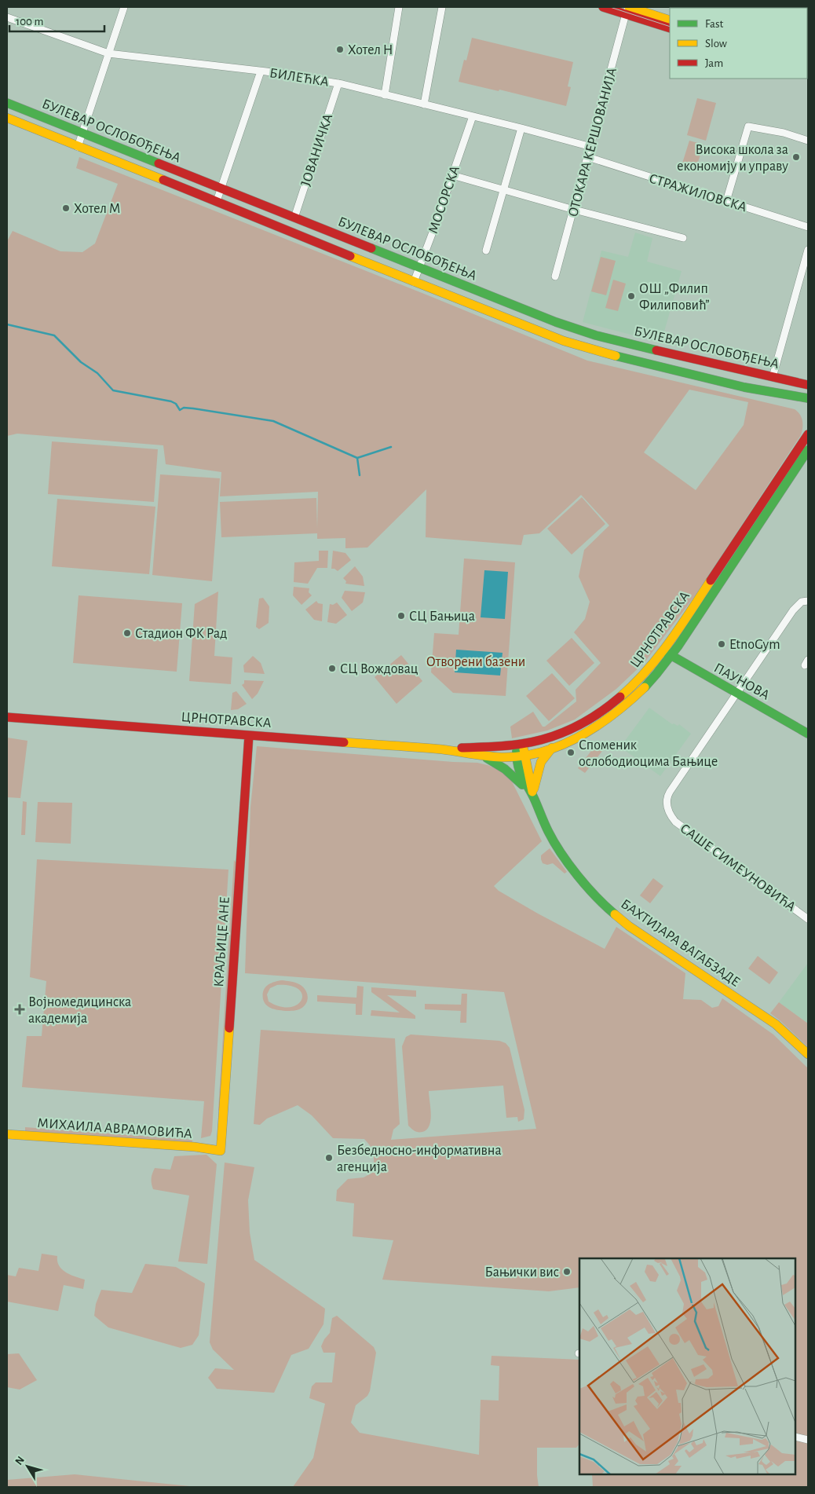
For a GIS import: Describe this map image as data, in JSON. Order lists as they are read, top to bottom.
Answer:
{
  "streets": {
    "main road": [
      "БУЛЕВАР ОСЛОБОЂЕЊА",
      "ЦРНОТРАВСКА",
      "ПАУНОВА",
      "КРАЉИЦЕ АНЕ",
      "БАХТИЈАРА ВАГАБЗАДЕ",
      "МИХАИЛА АВРАМОВИЋА"
    ],
    "street": [
      "БИЛЕЋКА",
      "ОТОКАРА КЕРШОВАНИЈА",
      "ЈОВАНИЧКА",
      "СТРАЖИЛОВСКА",
      "МОСОРСКА",
      "САШЕ СИМЕУНОВИЋА"
    ]
  },
  "crossings": [
    ["БИЛЕЋКА", "ОТОКАРА КЕРШОВАНИЈА"],
    ["БИЛЕЋКА", "ЈОВАНИЧКА"],
    ["БИЛЕЋКА", "МОСОРСКА"],
    ["БУЛЕВАР ОСЛОБОЂЕЊА", "ЈОВАНИЧКА"],
    ["БУЛЕВАР ОСЛОБОЂЕЊА", "МОСОРСКА"],
    ["ОТОКАРА КЕРШОВАНИЈА", "СТРАЖИЛОВСКА"],
    ["ЦРНОТРАВСКА", "ПАУНОВА"],
    ["ЦРНОТРАВСКА", "КРАЉИЦЕ АНЕ"],
    ["ЦРНОТРАВСКА", "БАХТИЈАРА ВАГАБЗАДЕ"],
    ["ПАУНОВА", "САШЕ СИМЕУНОВИЋА"],
    ["КРАЉИЦЕ АНЕ", "МИХАИЛА АВРАМОВИЋА"]
  ],
  "parks": ["Отворени базени"],
  "places": {
    "other": [
      "Хотел Н",
      "Висока школа за економију и управу",
      "Хотел М",
      "ОШ „Филип Филиповић”",
      "СЦ Бањица",
      "Стадион ФК Рад",
      "EtnoGym",
      "СЦ Вождовац",
      "Споменик ослободиоцима Бањице",
      "Безбедносно-информативна агенција",
      "Бањички вис"
    ],
    "health": ["Војномедицинска академија"]
  },
  "legend": ["Fast", "Slow", "Jam"],
  "scale_bar": "100 m",
  "north": "top left"
}
